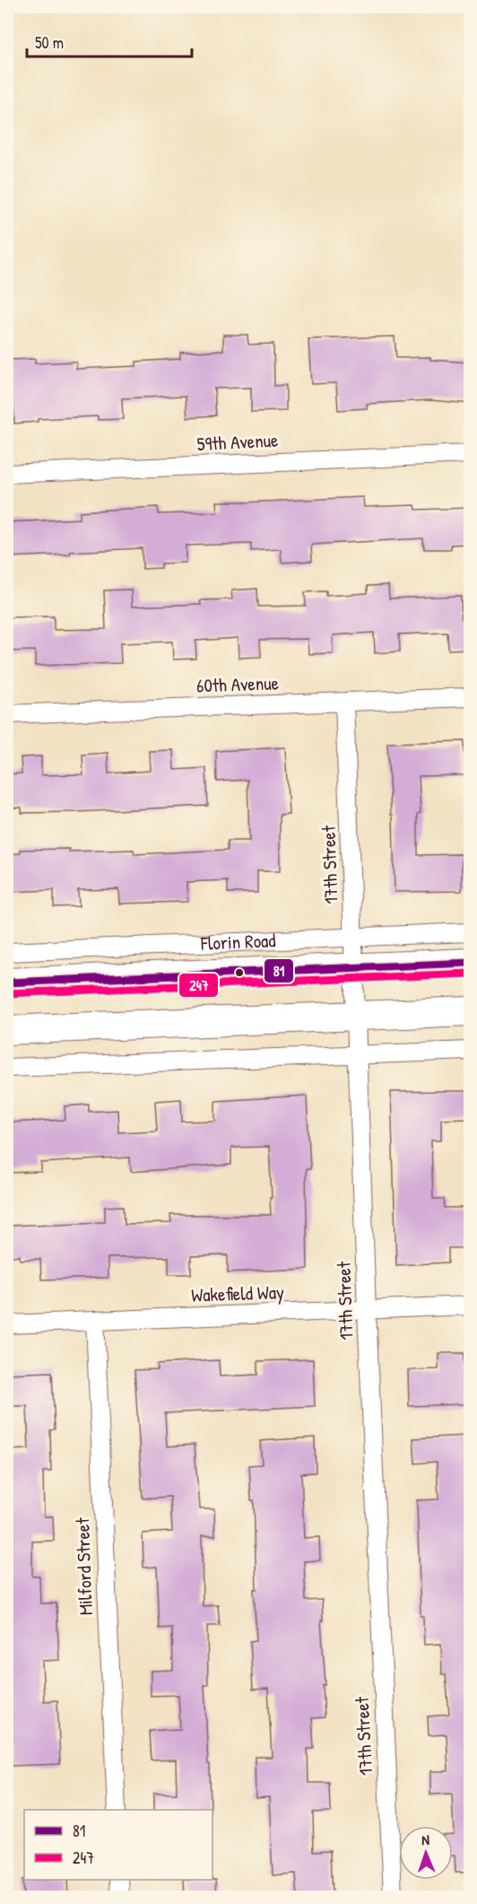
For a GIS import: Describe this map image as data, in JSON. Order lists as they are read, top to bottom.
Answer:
{
  "streets": {
    "main road": ["Florin Road"],
    "street": [
      "59th Avenue",
      "60th Avenue",
      "17th Street",
      "Wakefield Way",
      "Milford Street"
    ]
  },
  "crossings": [
    ["60th Avenue", "17th Street"],
    ["17th Street", "Florin Road"],
    ["17th Street", "Wakefield Way"],
    ["Wakefield Way", "Milford Street"]
  ],
  "lines": ["transit line 81", "transit line 247"],
  "legend": ["81", "247"],
  "scale_bar": "50 m",
  "north": "top"
}
